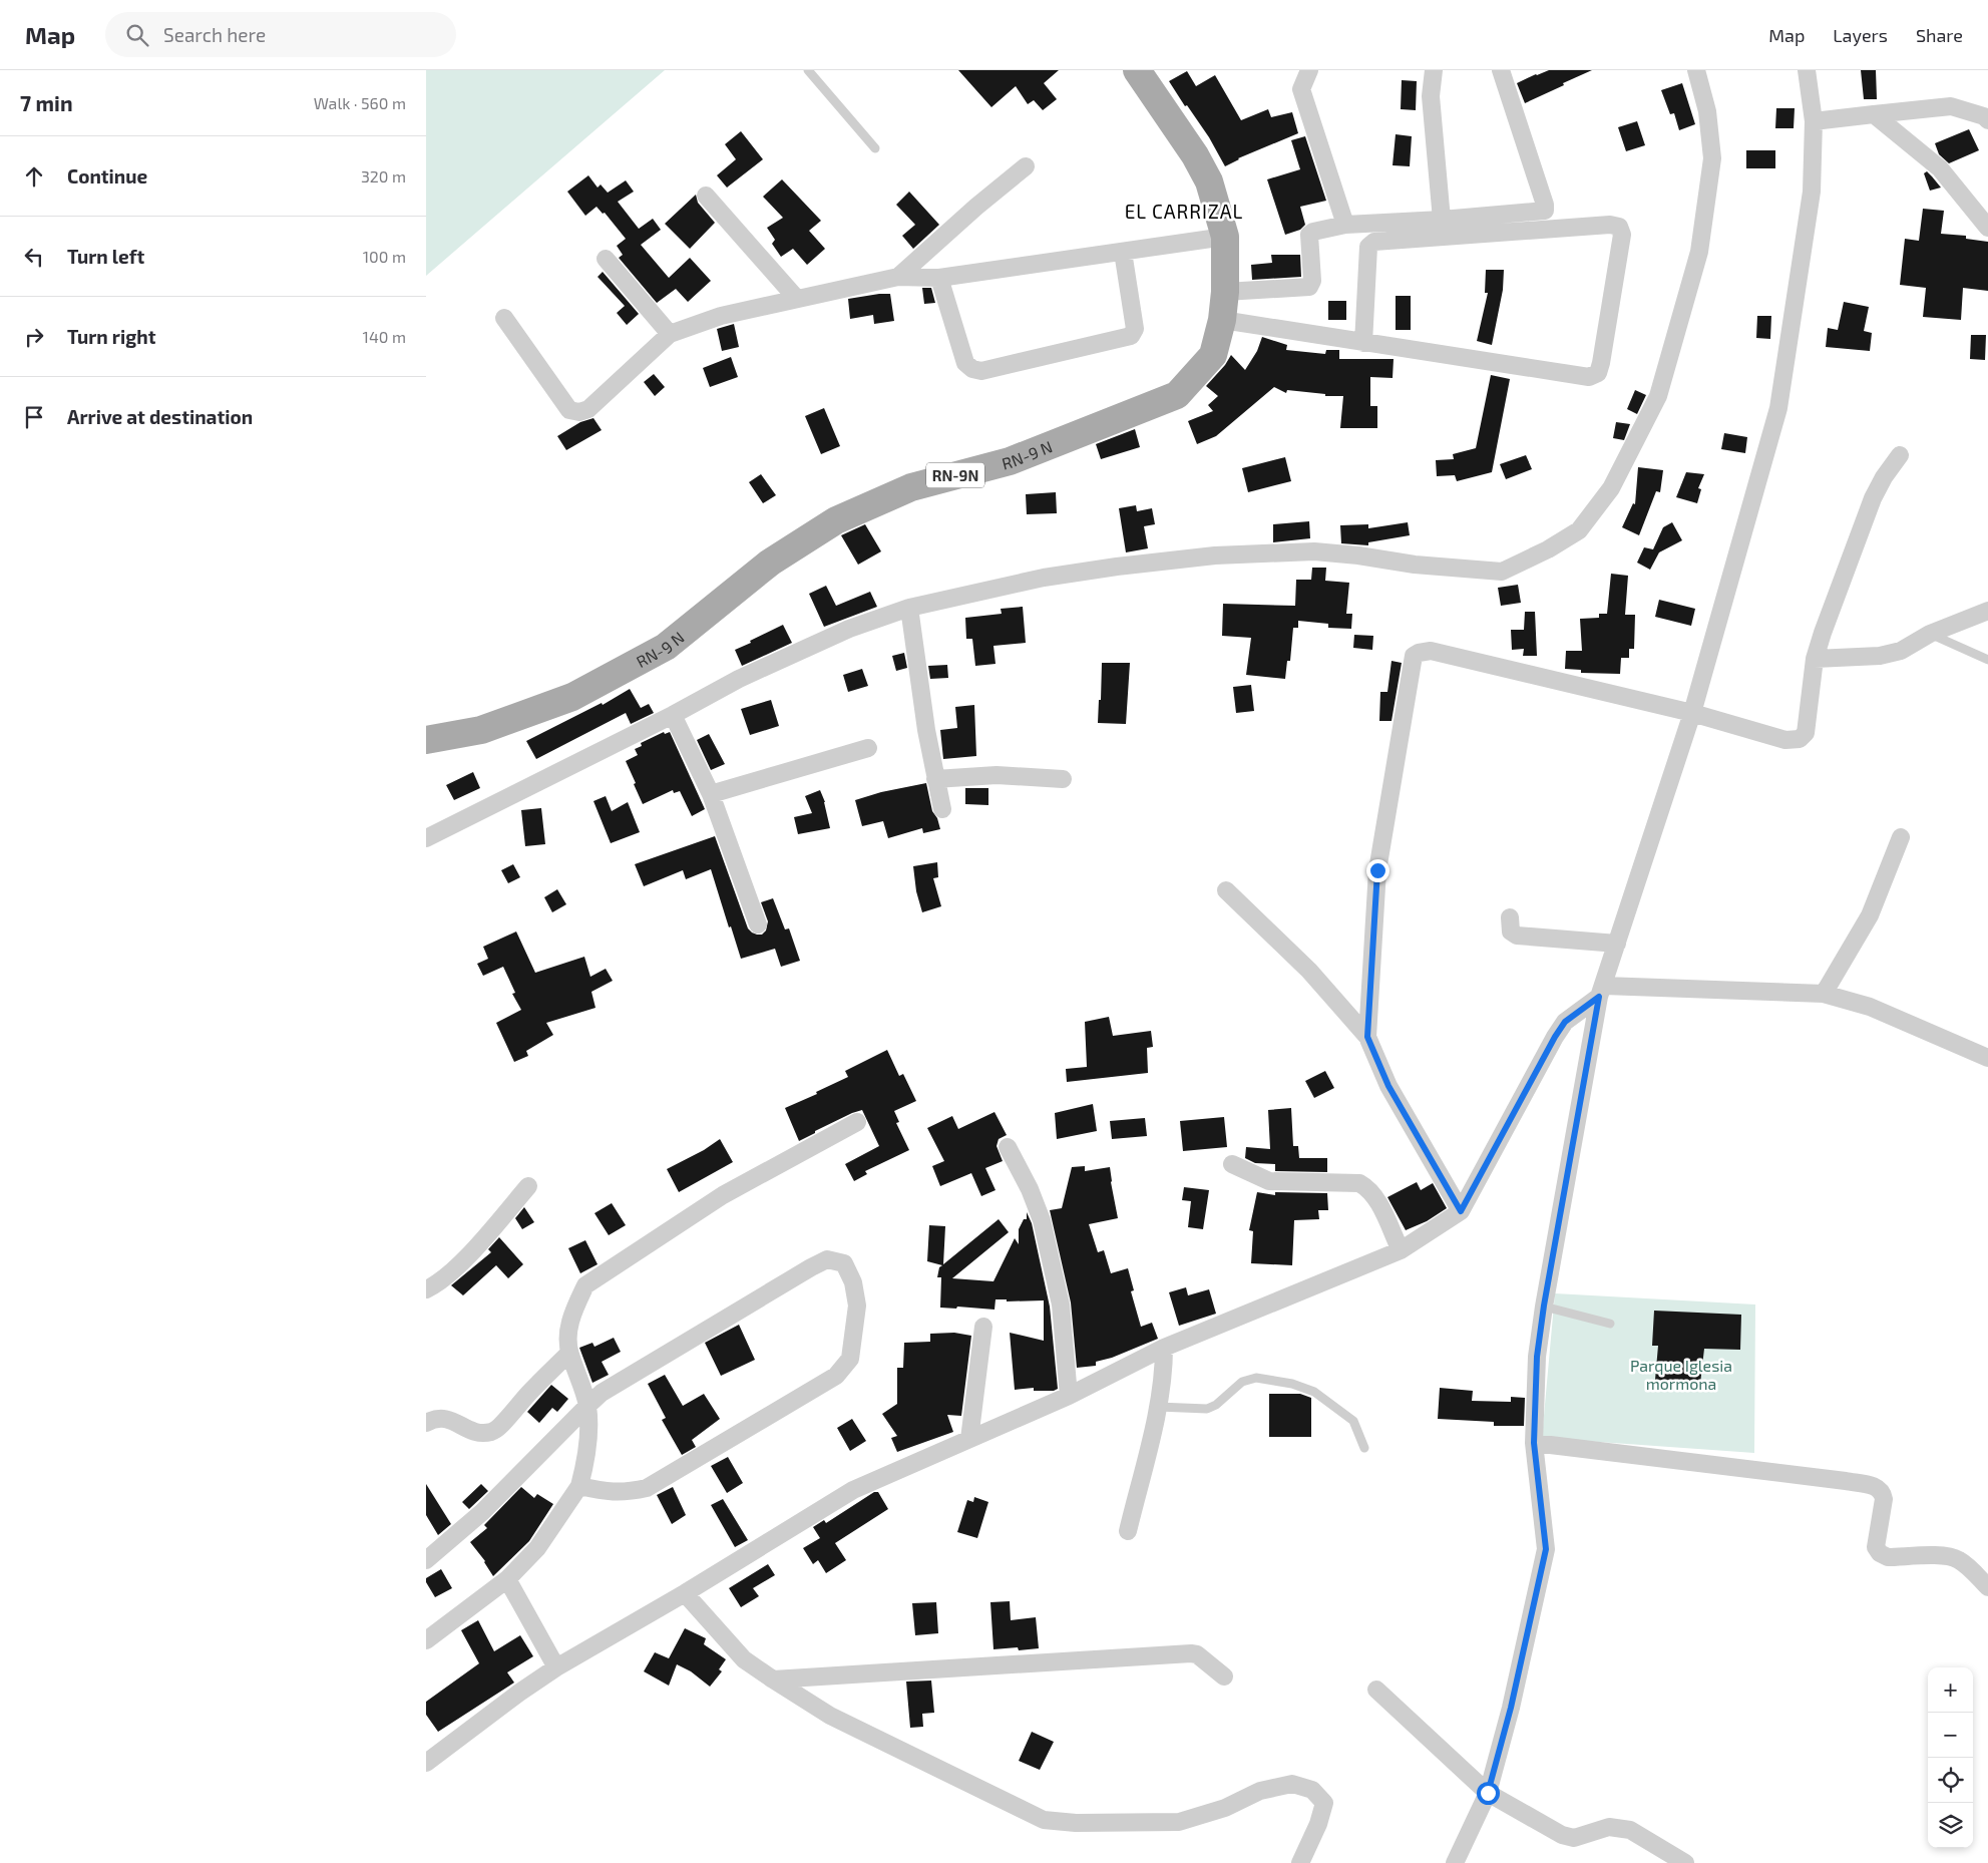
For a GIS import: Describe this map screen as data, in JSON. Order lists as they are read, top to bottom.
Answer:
{
  "streets": {
    "main road": ["RN-9 N", "RN-9N"]
  },
  "districts": ["EL CARRIZAL"],
  "parks": ["Parque Iglesia mormona"],
  "page": {
    "header": "Map",
    "search": "Search here",
    "nav": ["Map", "Layers", "Share"],
    "heading": ["7 min", "Walk · 560 m"],
    "list": [
      ["Continue", "320 m"],
      ["Turn left", "100 m"],
      ["Turn right", "140 m"],
      "Arrive at destination"
    ],
    "map_buttons": ["+", "−"]
  }
}
